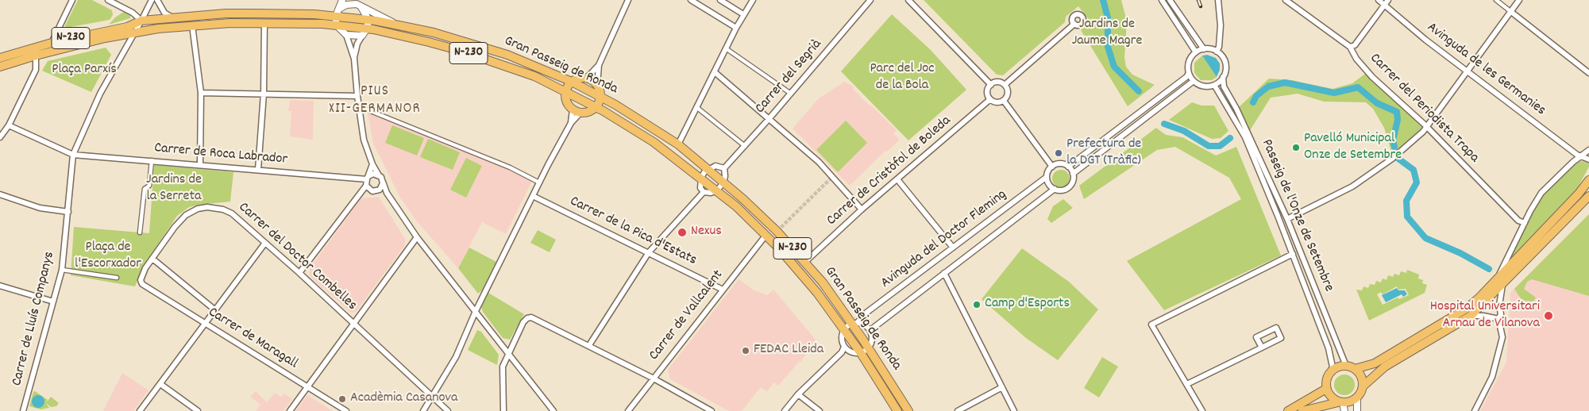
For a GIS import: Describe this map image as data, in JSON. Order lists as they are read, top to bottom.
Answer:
{
  "streets": {
    "main road": ["N-230", "Gran Passeig de Ronda"],
    "street": [
      "Avinguda de les Germanies",
      "Carrer del Segrià",
      "Carrer del Periodista Trapa",
      "Carrer de Roca Labrador",
      "Carrer de Cristòfol de Boleda",
      "Passeig de l'Onze de Setembre",
      "Carrer de la Pica d'Estats",
      "Avinguda del Doctor Fleming",
      "Carrer del Doctor Combelles",
      "Carrer de Vallcalent",
      "Carrer de Lluís Companys",
      "Carrer de Maragall"
    ]
  },
  "crossings": [
    ["Gran Passeig de Ronda", "Carrer de Cristòfol de Boleda"],
    ["Gran Passeig de Ronda", "Avinguda del Doctor Fleming"],
    ["Gran Passeig de Ronda", "Carrer de Vallcalent"],
    ["Gran Passeig de Ronda", "Carrer de Lluís Companys"],
    ["Carrer de Roca Labrador", "Carrer de Lluís Companys"],
    ["Carrer de la Pica d'Estats", "Carrer de Vallcalent"],
    ["Carrer del Doctor Combelles", "Carrer de Maragall"]
  ],
  "districts": ["PIUS XII-GERMANOR"],
  "parks": [
    "Jardins de Jaume Magre",
    "Parc del Joc de la Bola",
    "Plaça Parxís",
    "Jardins de la Serreta",
    "Plaça de l'Escorxador"
  ],
  "places": [
    "Pavelló Municipal Onze de Setembre",
    "Prefectura de la DGT (Tràfic)",
    "Nexus",
    "Camp d'Esports",
    "Hospital Universitari Arnau de Vilanova",
    "FEDAC Lleida",
    "Acadèmia Casanova"
  ]
}
